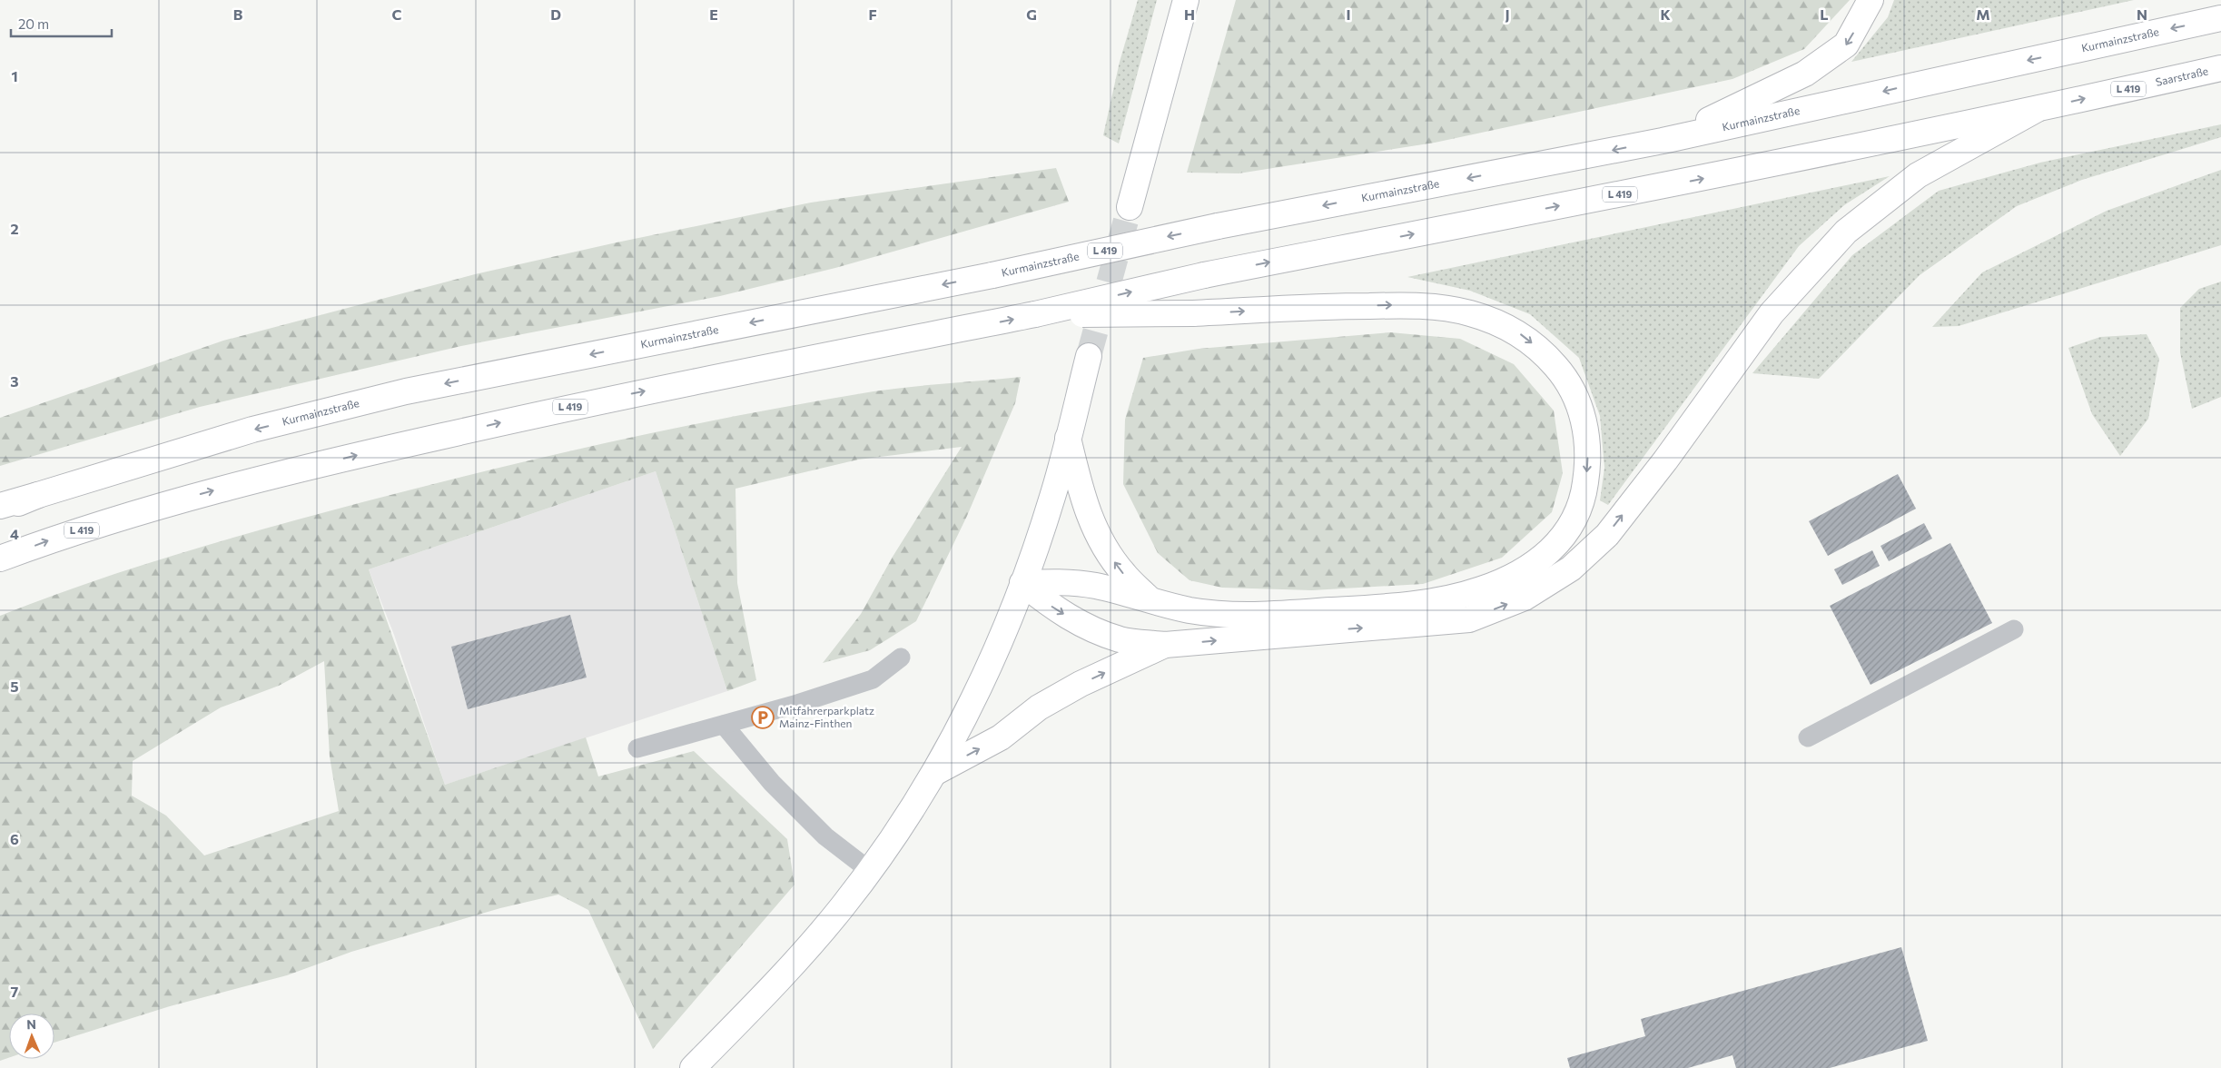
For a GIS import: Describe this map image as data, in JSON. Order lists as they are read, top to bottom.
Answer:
{
  "streets": {
    "main road": ["Kurmainzstraße", "Saarstraße", "L 419"]
  },
  "crossings": [
    ["Saarstraße", "L 419"]
  ],
  "one_way": ["Saarstraße"],
  "places": {
    "parking": ["Mitfahrerparkplatz Mainz-Finthen"]
  },
  "scale_bar": "20 m",
  "north": "top",
  "grid": {
    "columns": [
      "B",
      "C",
      "D",
      "E",
      "F",
      "G",
      "H",
      "I",
      "J",
      "K",
      "L",
      "M",
      "N"
    ],
    "rows": [
      "1",
      "2",
      "3",
      "4",
      "5",
      "6",
      "7"
    ]
  }
}
